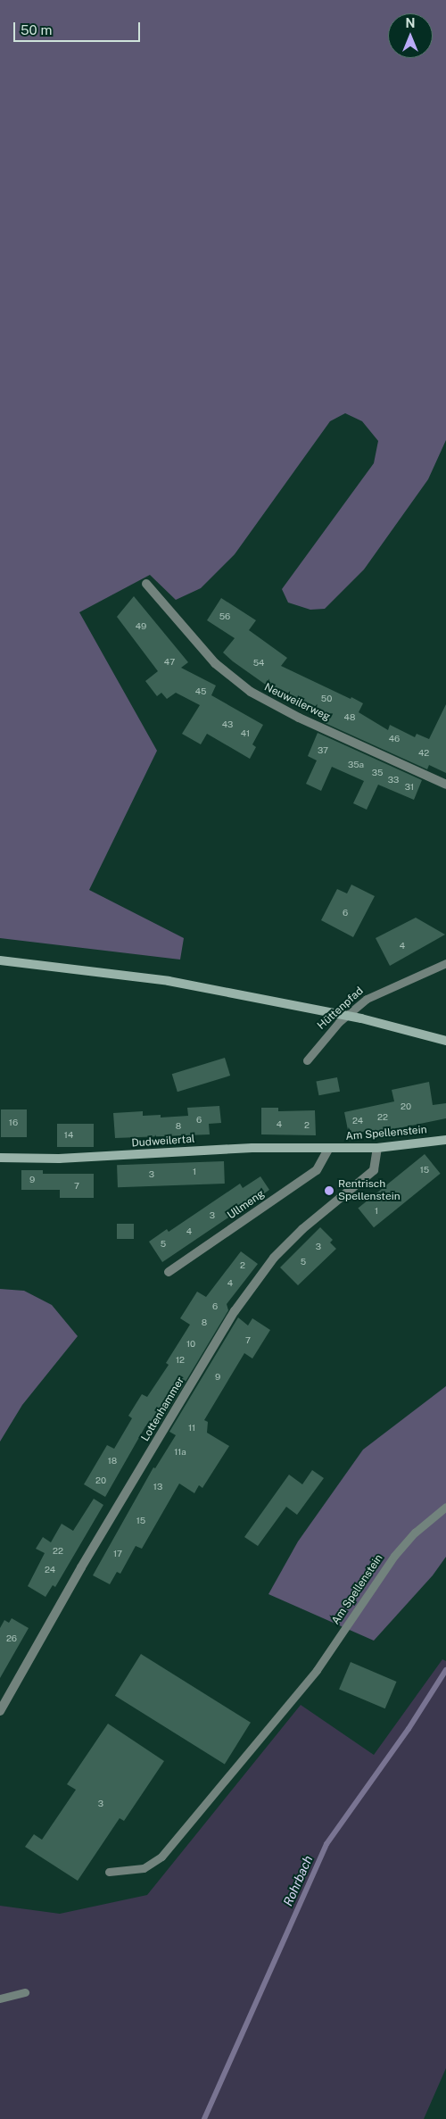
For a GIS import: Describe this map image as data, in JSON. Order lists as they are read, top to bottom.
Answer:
{
  "streets": {
    "main road": ["Am Spellenstein", "Dudweilertal"],
    "street": ["Neuweilerweg", "Ullmeng", "Lottenhammer"],
    "lane": ["Hüttenpfad"]
  },
  "crossings": [
    ["Am Spellenstein", "Dudweilertal"],
    ["Am Spellenstein", "Ullmeng"],
    ["Am Spellenstein", "Lottenhammer"],
    ["Dudweilertal", "Ullmeng"]
  ],
  "water": ["Rohrbach"],
  "places": ["Rentrisch Spellenstein"],
  "house_numbers": [
    "56",
    "49",
    "47",
    "54",
    "45",
    "50",
    "48",
    "43",
    "41",
    "46",
    "37",
    "42",
    "35a",
    "35",
    "33",
    "31",
    "6",
    "4",
    "20",
    "22",
    "6",
    "24",
    "16",
    "4",
    "2",
    "8",
    "14",
    "15",
    "1",
    "3",
    "9",
    "7",
    "1",
    "3",
    "4",
    "5",
    "3",
    "5",
    "2",
    "4",
    "6",
    "8",
    "7",
    "10",
    "12",
    "9",
    "11",
    "11a",
    "18",
    "20",
    "13",
    "15",
    "22",
    "17",
    "24",
    "26",
    "3"
  ],
  "scale_bar": "50 m",
  "north": "top"
}
